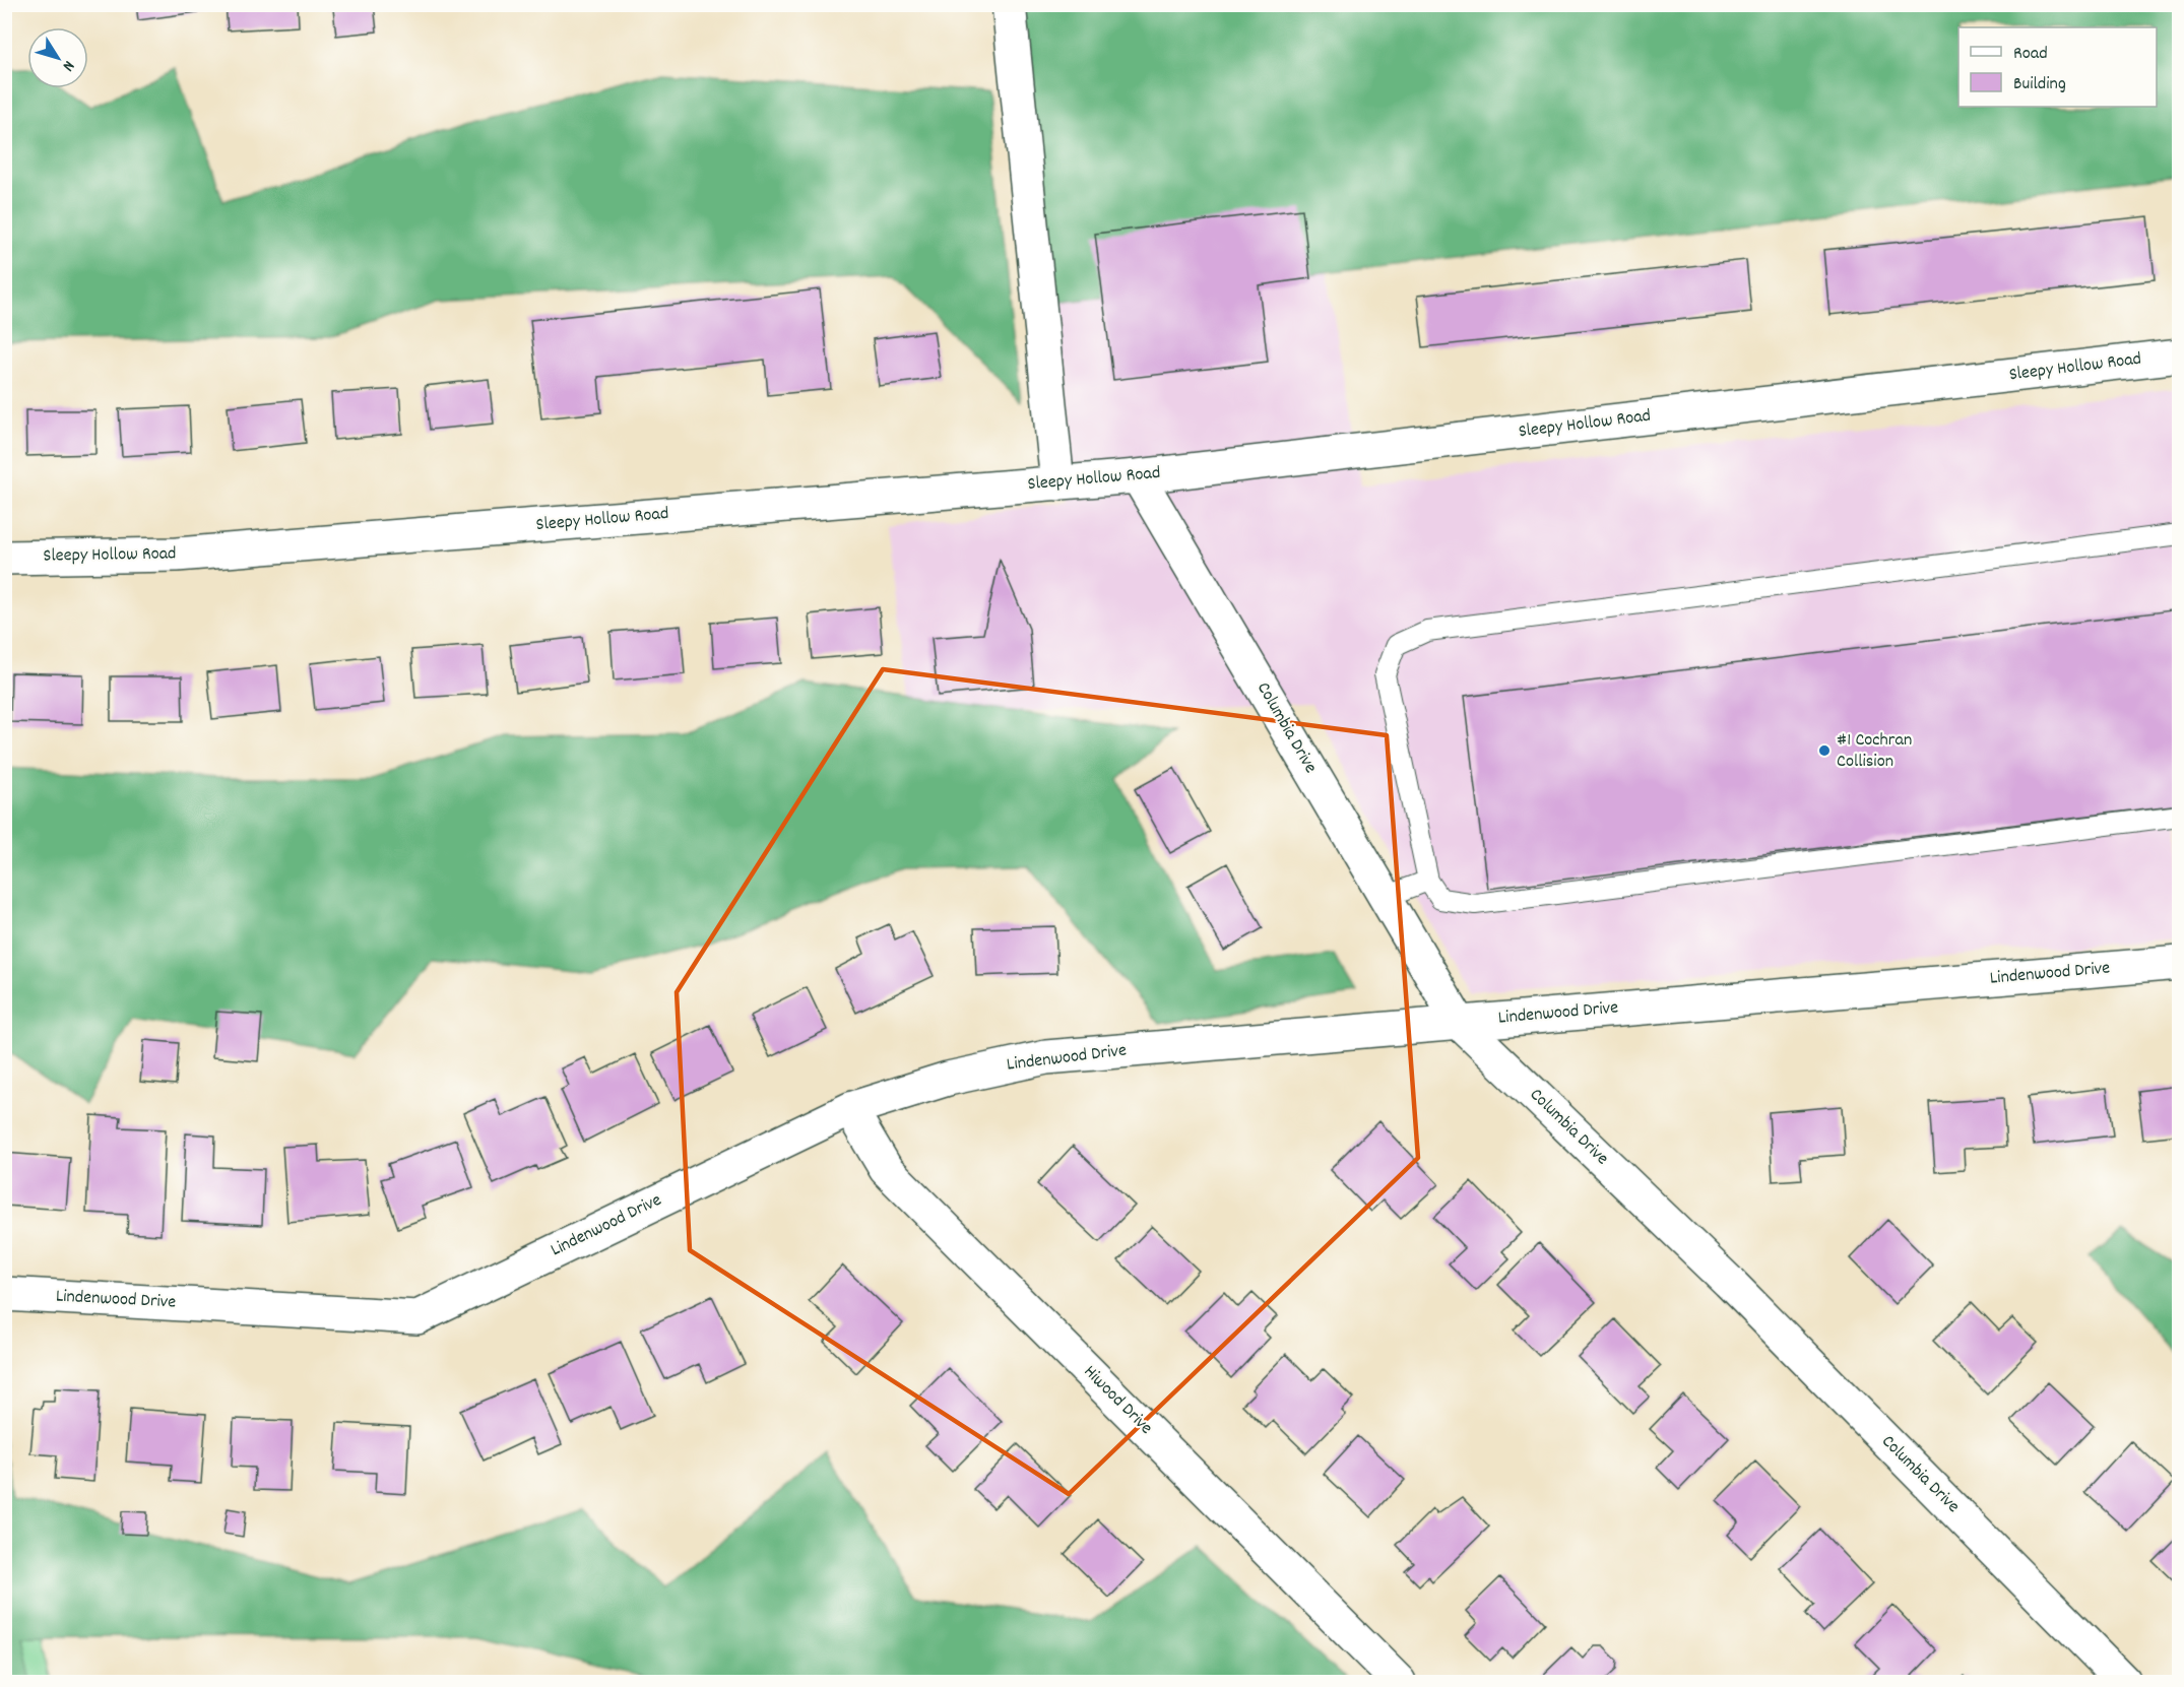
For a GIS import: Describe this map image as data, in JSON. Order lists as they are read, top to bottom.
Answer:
{
  "streets": {
    "street": [
      "Sleepy Hollow Road",
      "Columbia Drive",
      "Lindenwood Drive",
      "Hiwood Drive"
    ]
  },
  "crossings": [
    ["Sleepy Hollow Road", "Columbia Drive"],
    ["Columbia Drive", "Lindenwood Drive"],
    ["Lindenwood Drive", "Hiwood Drive"]
  ],
  "places": ["#1 Cochran Collision"],
  "legend": ["Road", "Building"],
  "north": "bottom right"
}
